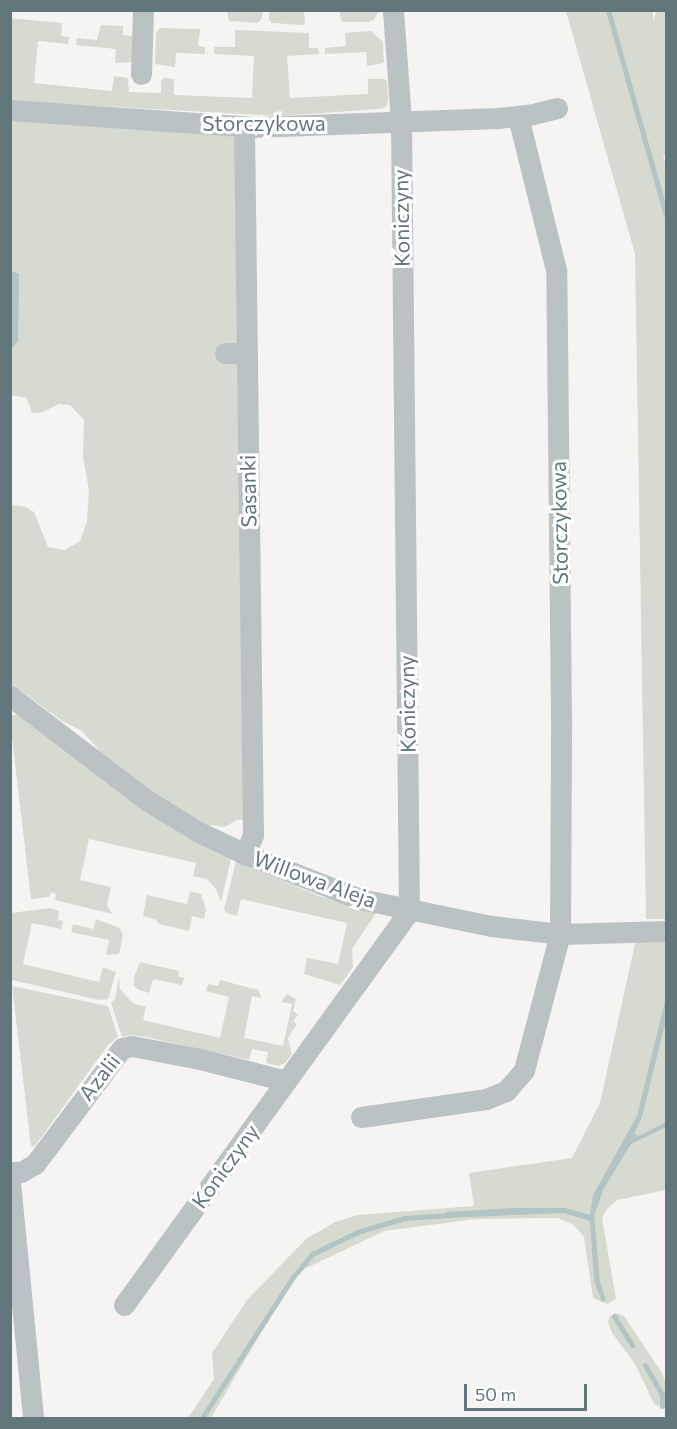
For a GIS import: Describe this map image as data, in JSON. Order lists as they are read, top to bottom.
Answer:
{
  "streets": {
    "street": [
      "Storczykowa",
      "Koniczyny",
      "Sasanki",
      "Willowa Aleja",
      "Azalii"
    ]
  },
  "crossings": [
    ["Storczykowa", "Koniczyny"],
    ["Storczykowa", "Sasanki"],
    ["Storczykowa", "Willowa Aleja"],
    ["Koniczyny", "Willowa Aleja"],
    ["Koniczyny", "Azalii"],
    ["Sasanki", "Willowa Aleja"]
  ],
  "scale_bar": "50 m"
}
